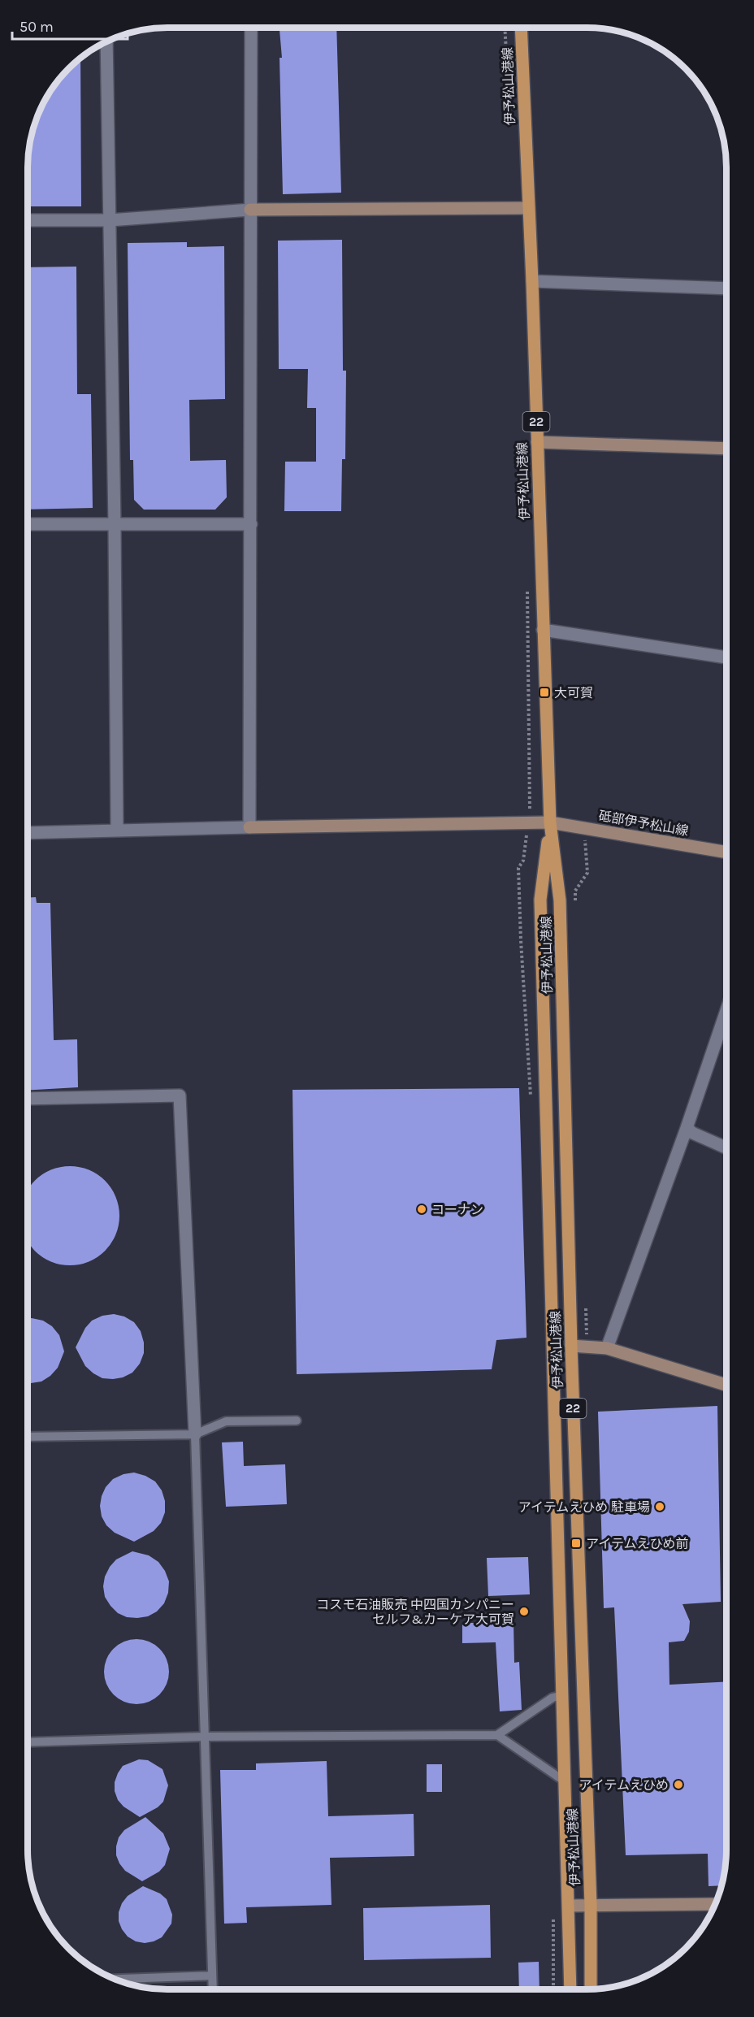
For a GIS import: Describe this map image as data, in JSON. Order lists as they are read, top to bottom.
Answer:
{
  "streets": {
    "main road": ["伊予松山港線", "22"],
    "street": ["砥部伊予松山線"]
  },
  "crossings": [
    ["伊予松山港線", "砥部伊予松山線"]
  ],
  "places": {
    "transit": ["大可賀", "アイテムえひめ前"],
    "other": [
      "コーナン",
      "アイテムえひめ 駐車場",
      "コスモ石油販売 中四国カンパニー セルフ&カーケア大可賀",
      "アイテムえひめ"
    ]
  },
  "scale_bar": "50 m"
}
